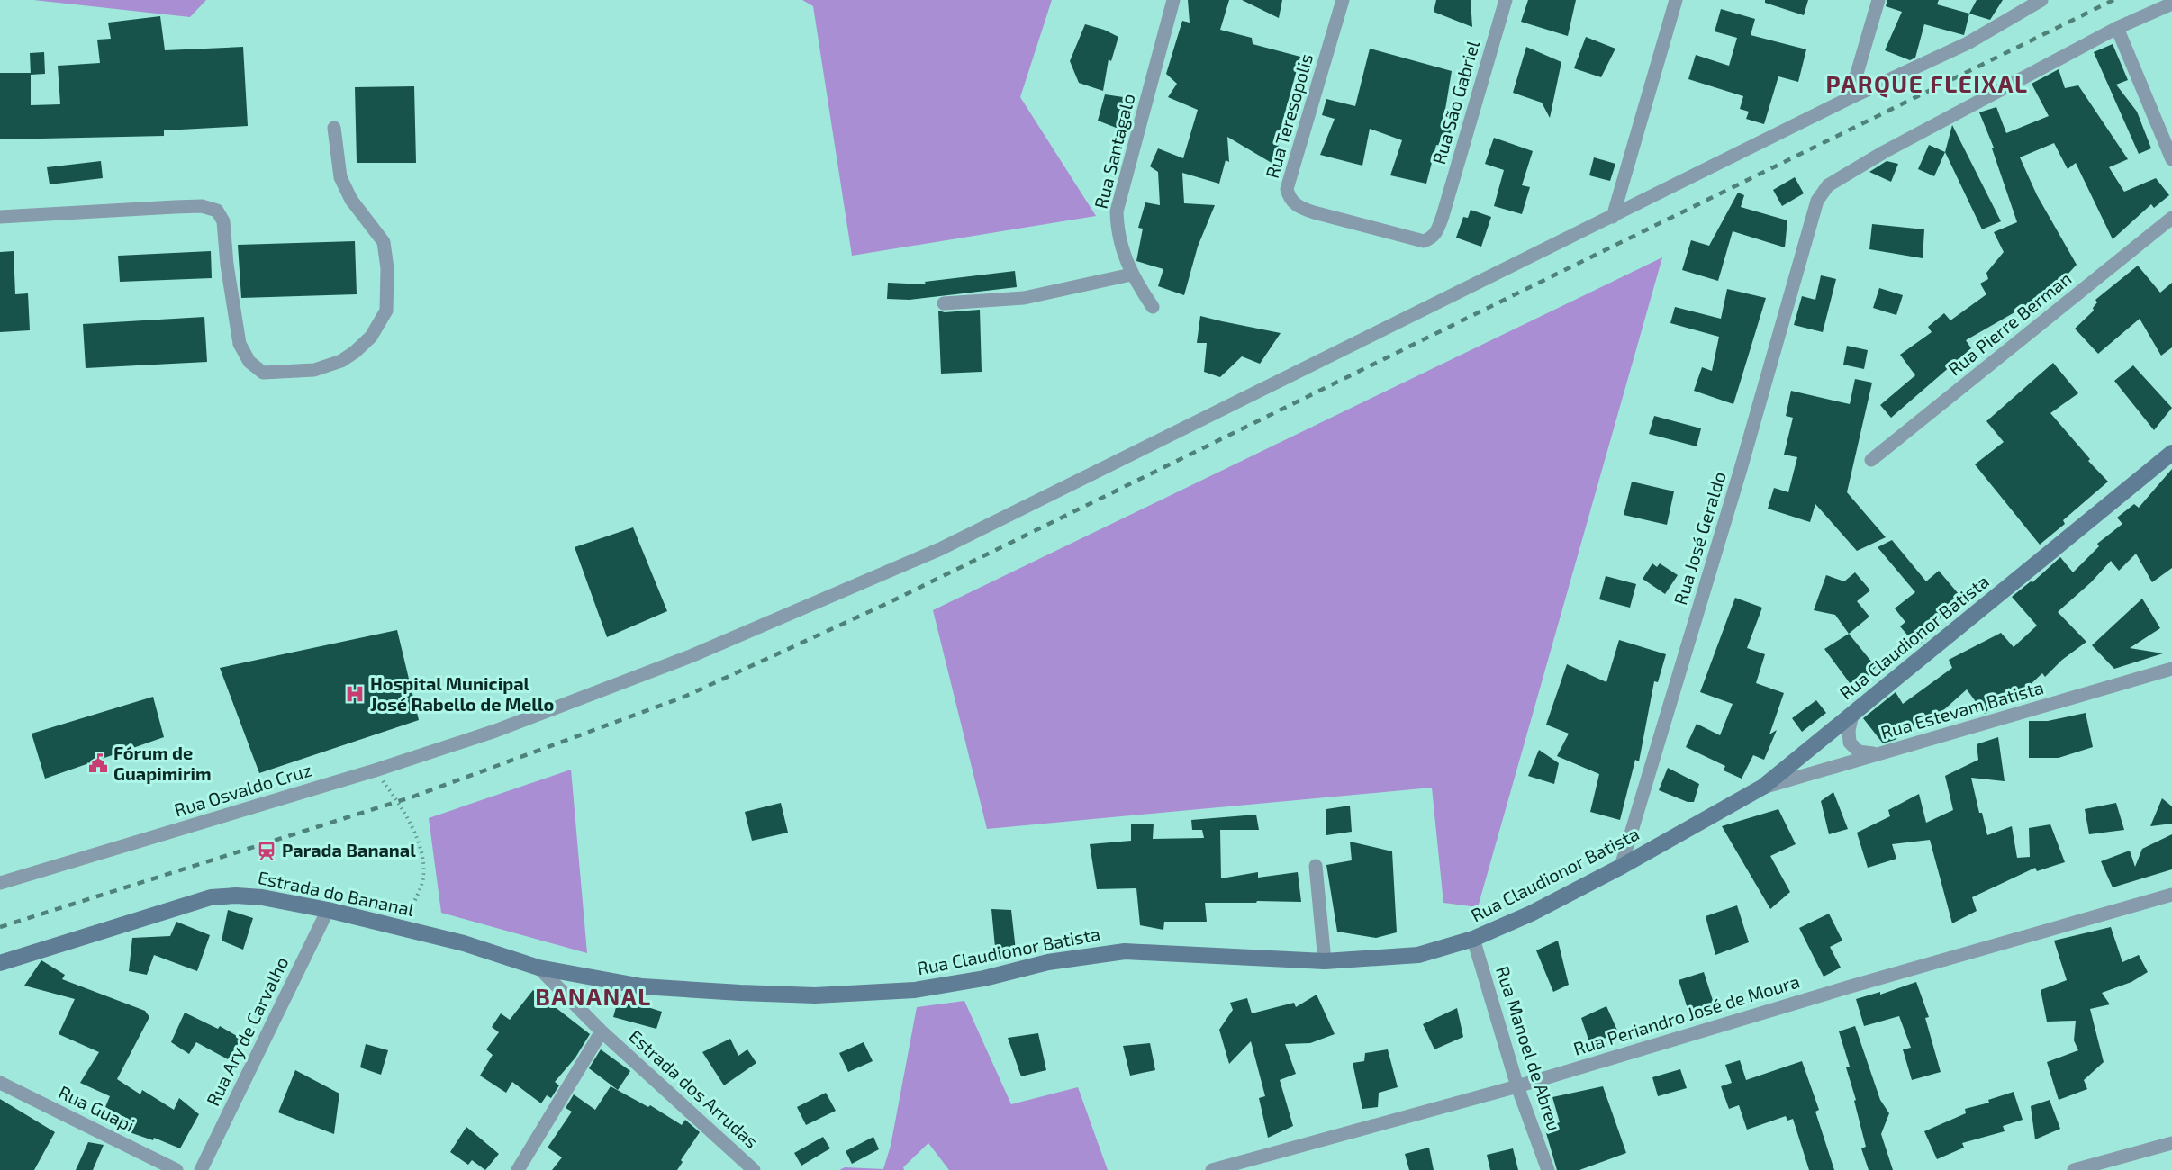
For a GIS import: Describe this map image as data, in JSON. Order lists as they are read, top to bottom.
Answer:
{
  "streets": {
    "main road": ["Rua Claudionor Batista", "Estrada do Bananal"],
    "street": [
      "Rua São Gabriel",
      "Rua Teresopolis",
      "Rua Santagalo",
      "Rua Pierre Berman",
      "Rua José Geraldo",
      "Rua Estevam Batista",
      "Rua Osvaldo Cruz",
      "Rua Periandro José de Moura",
      "Rua Ary de Carvalho",
      "Rua Manoel de Abreu",
      "Estrada dos Arrudas",
      "Rua Guapi"
    ]
  },
  "crossings": [
    ["Rua São Gabriel", "Rua Teresopolis"],
    ["Rua José Geraldo", "Rua Claudionor Batista"],
    ["Rua Claudionor Batista", "Rua Estevam Batista"],
    ["Rua Claudionor Batista", "Estrada do Bananal"],
    ["Rua Claudionor Batista", "Rua Manoel de Abreu"],
    ["Rua Claudionor Batista", "Estrada dos Arrudas"],
    ["Estrada do Bananal", "Rua Ary de Carvalho"],
    ["Estrada do Bananal", "Estrada dos Arrudas"],
    ["Rua Periandro José de Moura", "Rua Manoel de Abreu"]
  ],
  "districts": ["PARQUE FLEIXAL", "BANANAL"],
  "places": {
    "hospital": ["Hospital Municipal José Rabello de Mello"],
    "public building": ["Fórum de Guapimirim"],
    "station": ["Parada Bananal"]
  }
}
